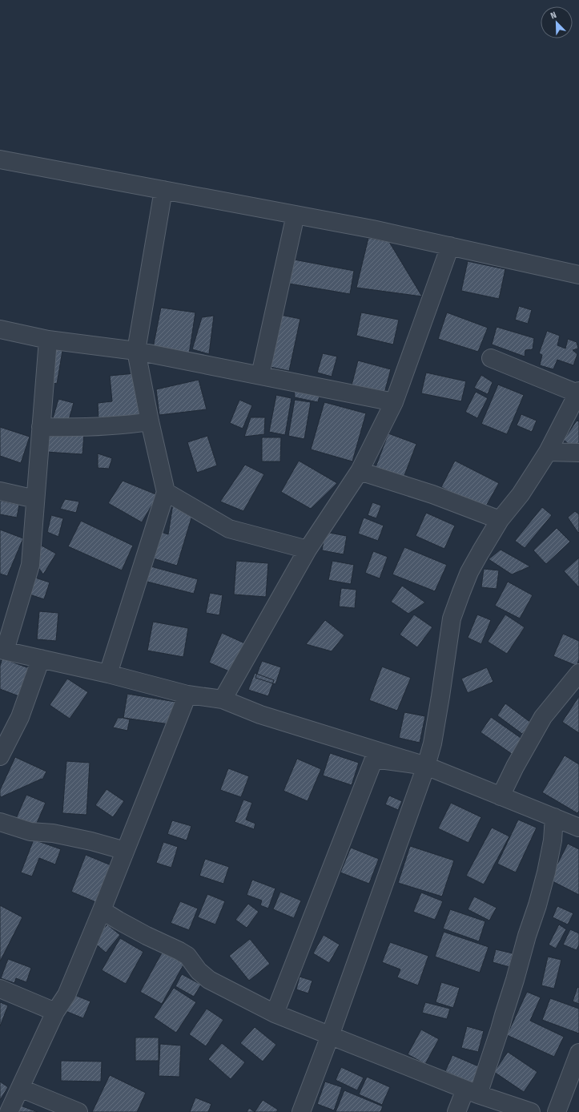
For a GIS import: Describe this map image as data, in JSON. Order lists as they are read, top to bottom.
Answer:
{
  "north": "top left"
}
